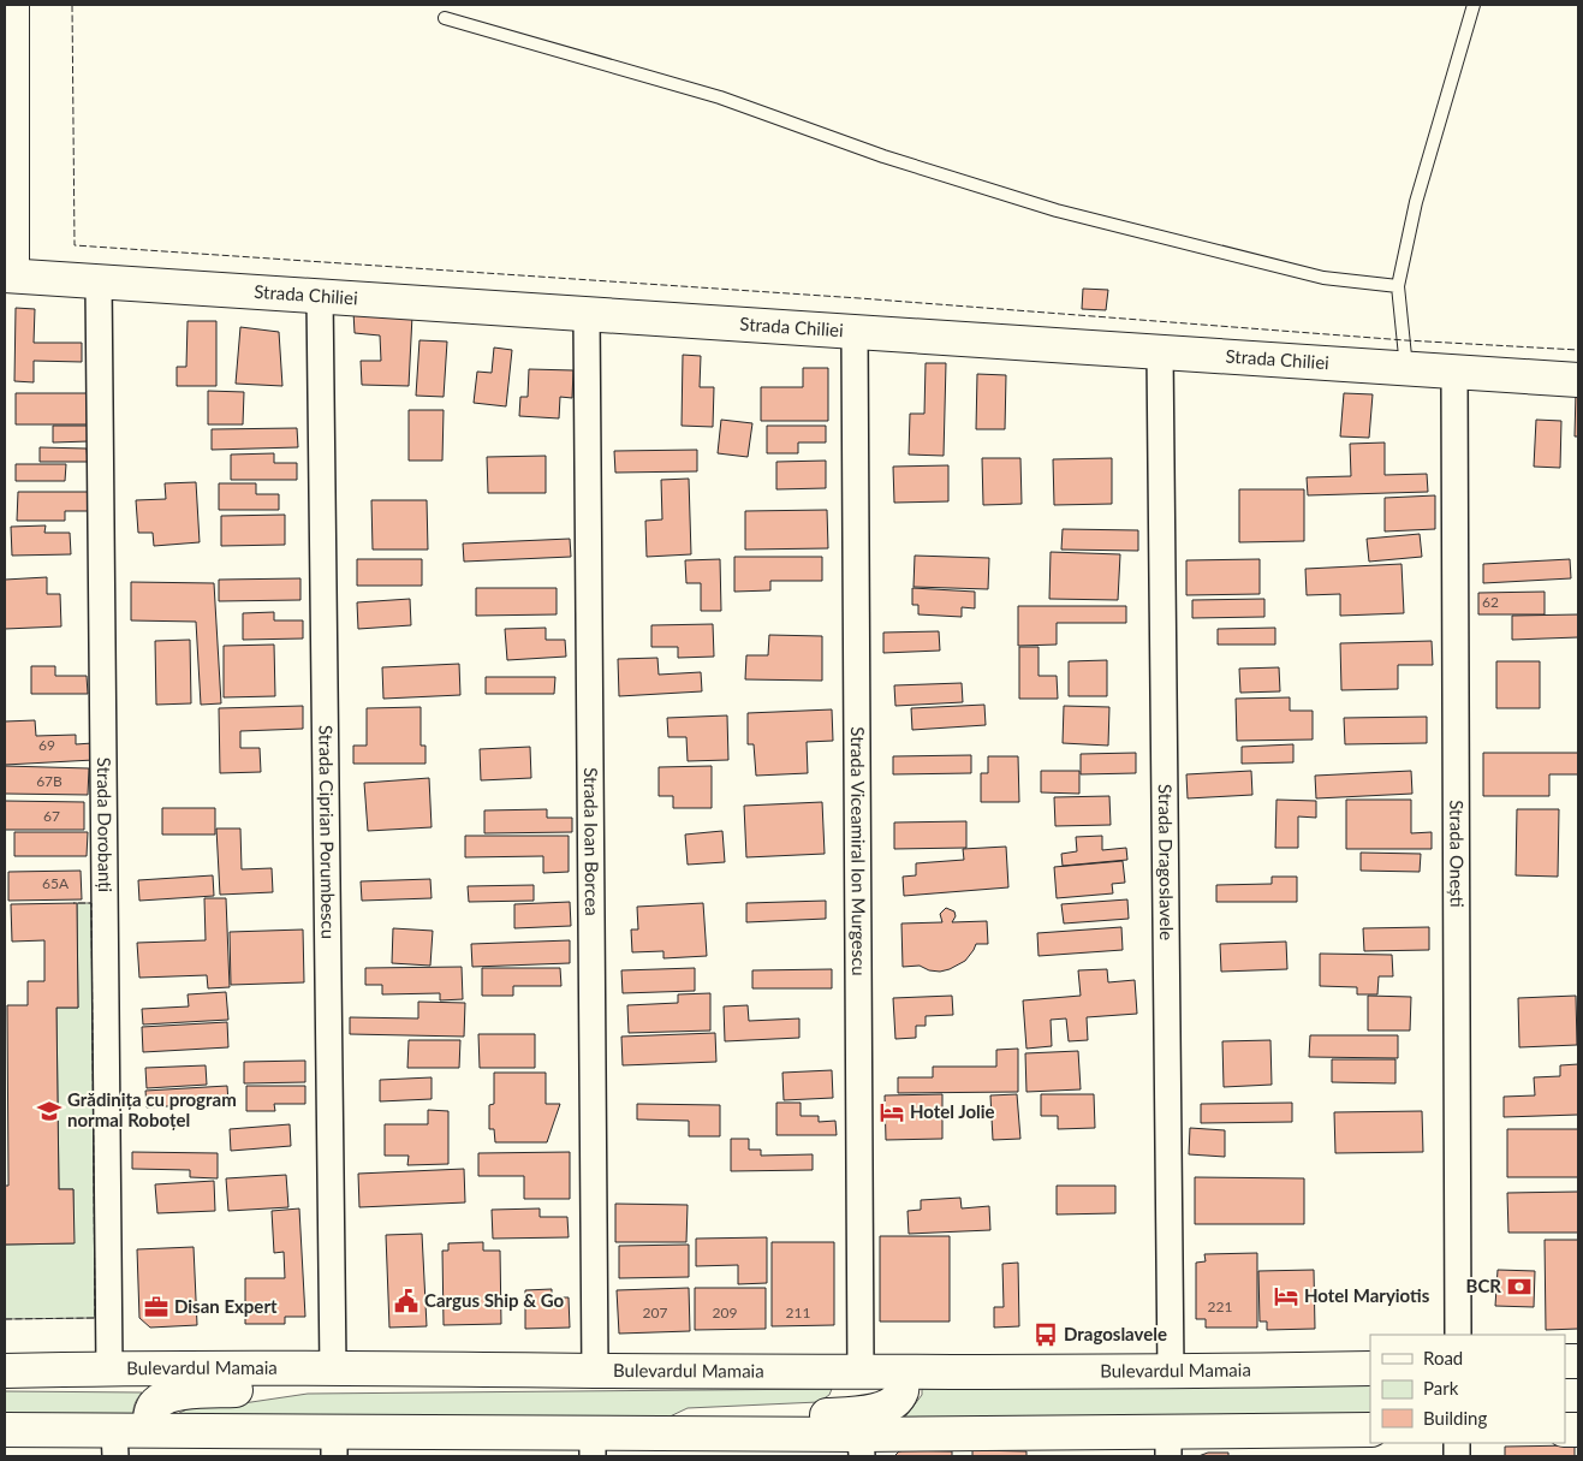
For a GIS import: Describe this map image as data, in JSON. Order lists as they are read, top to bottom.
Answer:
{
  "streets": {
    "main road": ["Strada Chiliei", "Bulevardul Mamaia"],
    "street": [
      "Strada Dorobanți",
      "Strada Ciprian Porumbescu",
      "Strada Ioan Borcea",
      "Strada Viceamiral Ion Murgescu",
      "Strada Onești",
      "Strada Dragoslavele"
    ]
  },
  "crossings": [
    ["Strada Chiliei", "Strada Dorobanți"],
    ["Strada Chiliei", "Strada Ciprian Porumbescu"],
    ["Strada Chiliei", "Strada Ioan Borcea"],
    ["Strada Chiliei", "Strada Viceamiral Ion Murgescu"],
    ["Strada Chiliei", "Strada Onești"],
    ["Strada Chiliei", "Strada Dragoslavele"],
    ["Strada Dorobanți", "Bulevardul Mamaia"],
    ["Strada Ciprian Porumbescu", "Bulevardul Mamaia"],
    ["Strada Ioan Borcea", "Bulevardul Mamaia"],
    ["Strada Viceamiral Ion Murgescu", "Bulevardul Mamaia"],
    ["Strada Dragoslavele", "Bulevardul Mamaia"]
  ],
  "places": {
    "school or university": ["Grădinița cu program normal Roboțel"],
    "hotel": ["Hotel Jolie", "Hotel Maryiotis"],
    "bank": ["BCR"],
    "public building": ["Cargus Ship & Go"],
    "office": ["Disan Expert"],
    "bus stop": ["Dragoslavele"]
  },
  "house_numbers": [
    "62",
    "69",
    "67B",
    "67",
    "65A",
    "221",
    "207",
    "209",
    "211"
  ],
  "legend": ["Road", "Park", "Building"]
}
